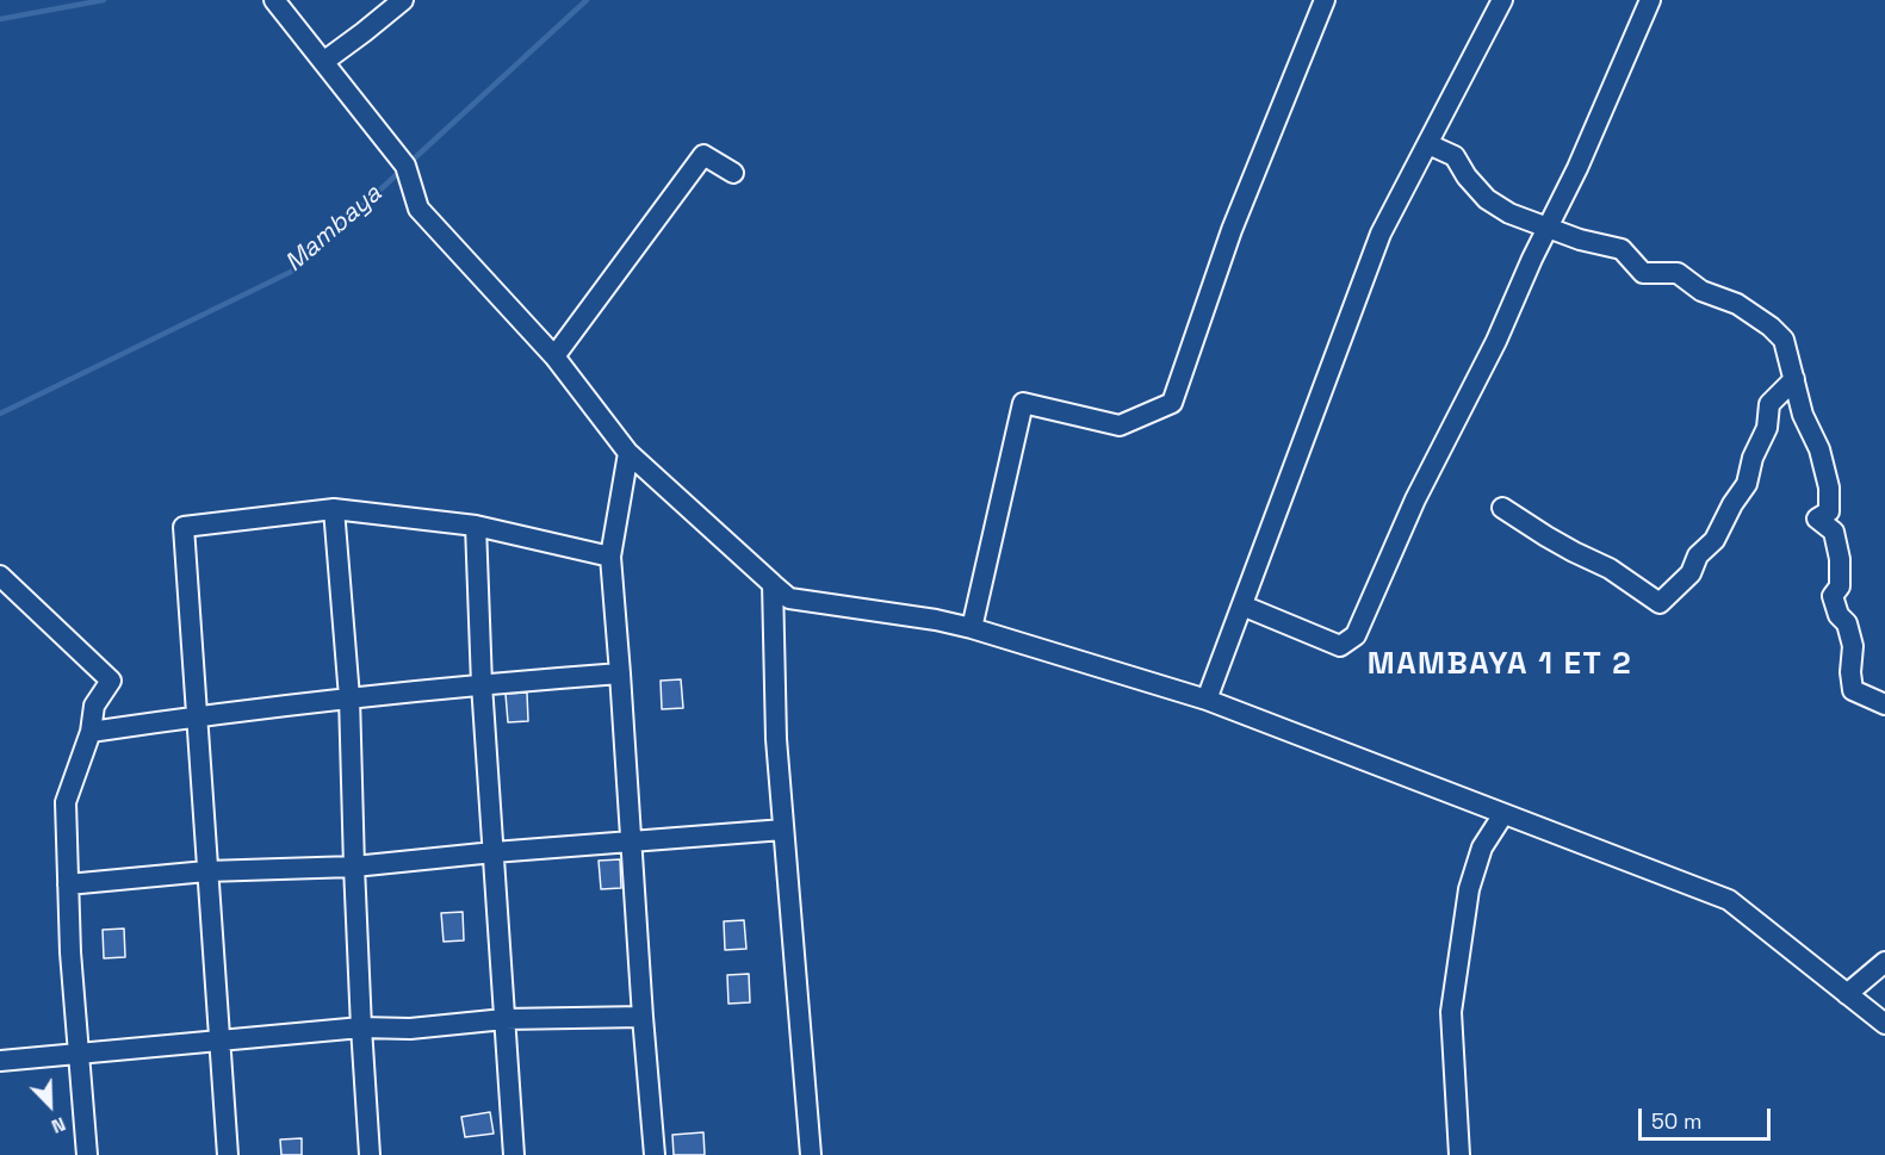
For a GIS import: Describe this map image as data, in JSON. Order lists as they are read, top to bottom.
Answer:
{
  "districts": ["MAMBAYA 1 ET 2"],
  "water": ["Mambaya"],
  "scale_bar": "50 m",
  "north": "bottom right"
}
